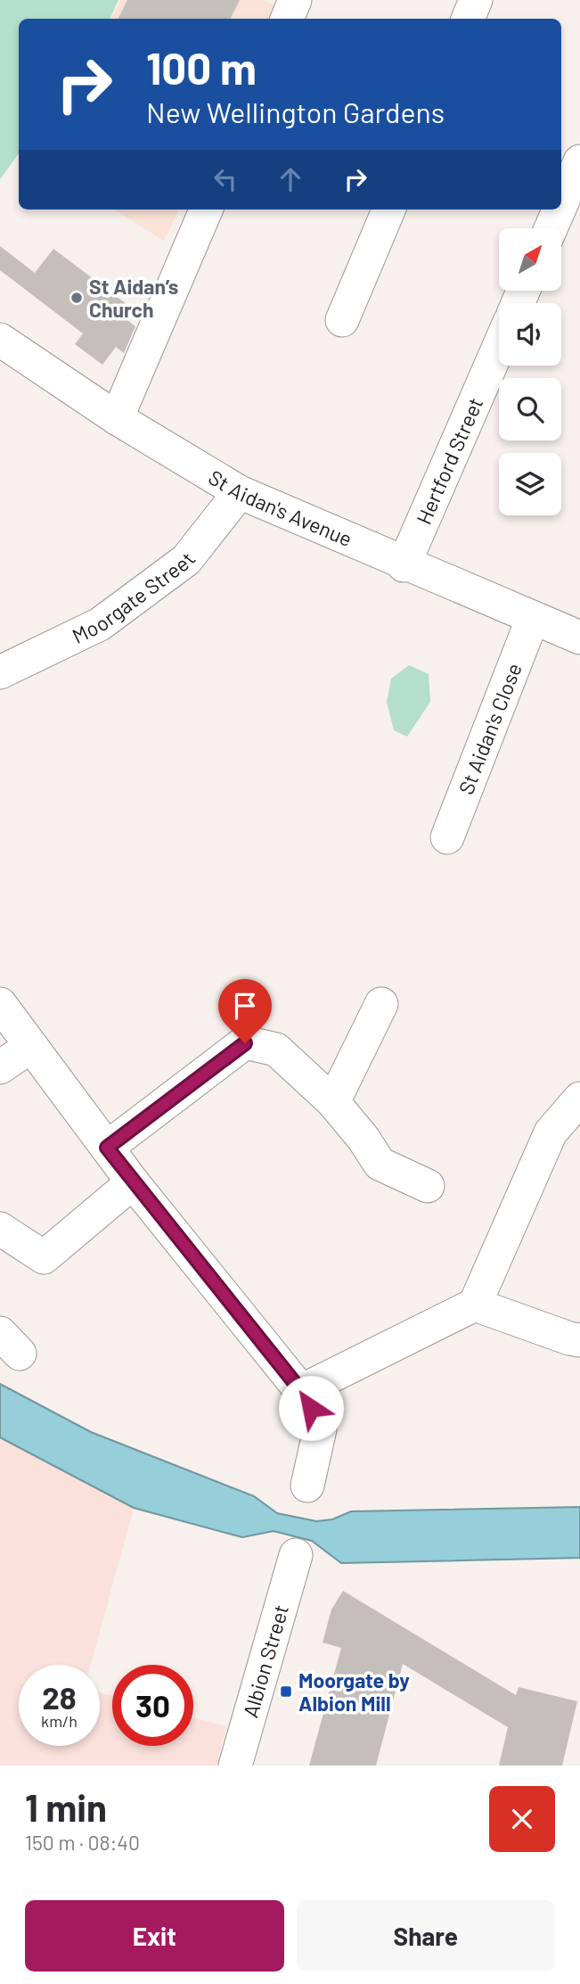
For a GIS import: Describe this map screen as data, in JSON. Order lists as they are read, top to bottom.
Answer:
{
  "streets": {
    "street": [
      "Hertford Street",
      "St Aidan's Avenue",
      "Moorgate Street",
      "St Aidan's Close",
      "Albion Street"
    ]
  },
  "crossings": [
    ["Hertford Street", "St Aidan's Avenue"],
    ["St Aidan's Avenue", "Moorgate Street"],
    ["St Aidan's Avenue", "St Aidan's Close"]
  ],
  "places": {
    "other": ["St Aidan’s Church"],
    "transit": ["Moorgate by Albion Mill"]
  },
  "north": "top right",
  "page": {
    "turn": ["100 m", "New Wellington Gardens"],
    "speed": "28 km/h",
    "limit": "30",
    "heading": ["1 min", "150 m · 08:40"],
    "buttons": ["Exit", "Share"]
  }
}
